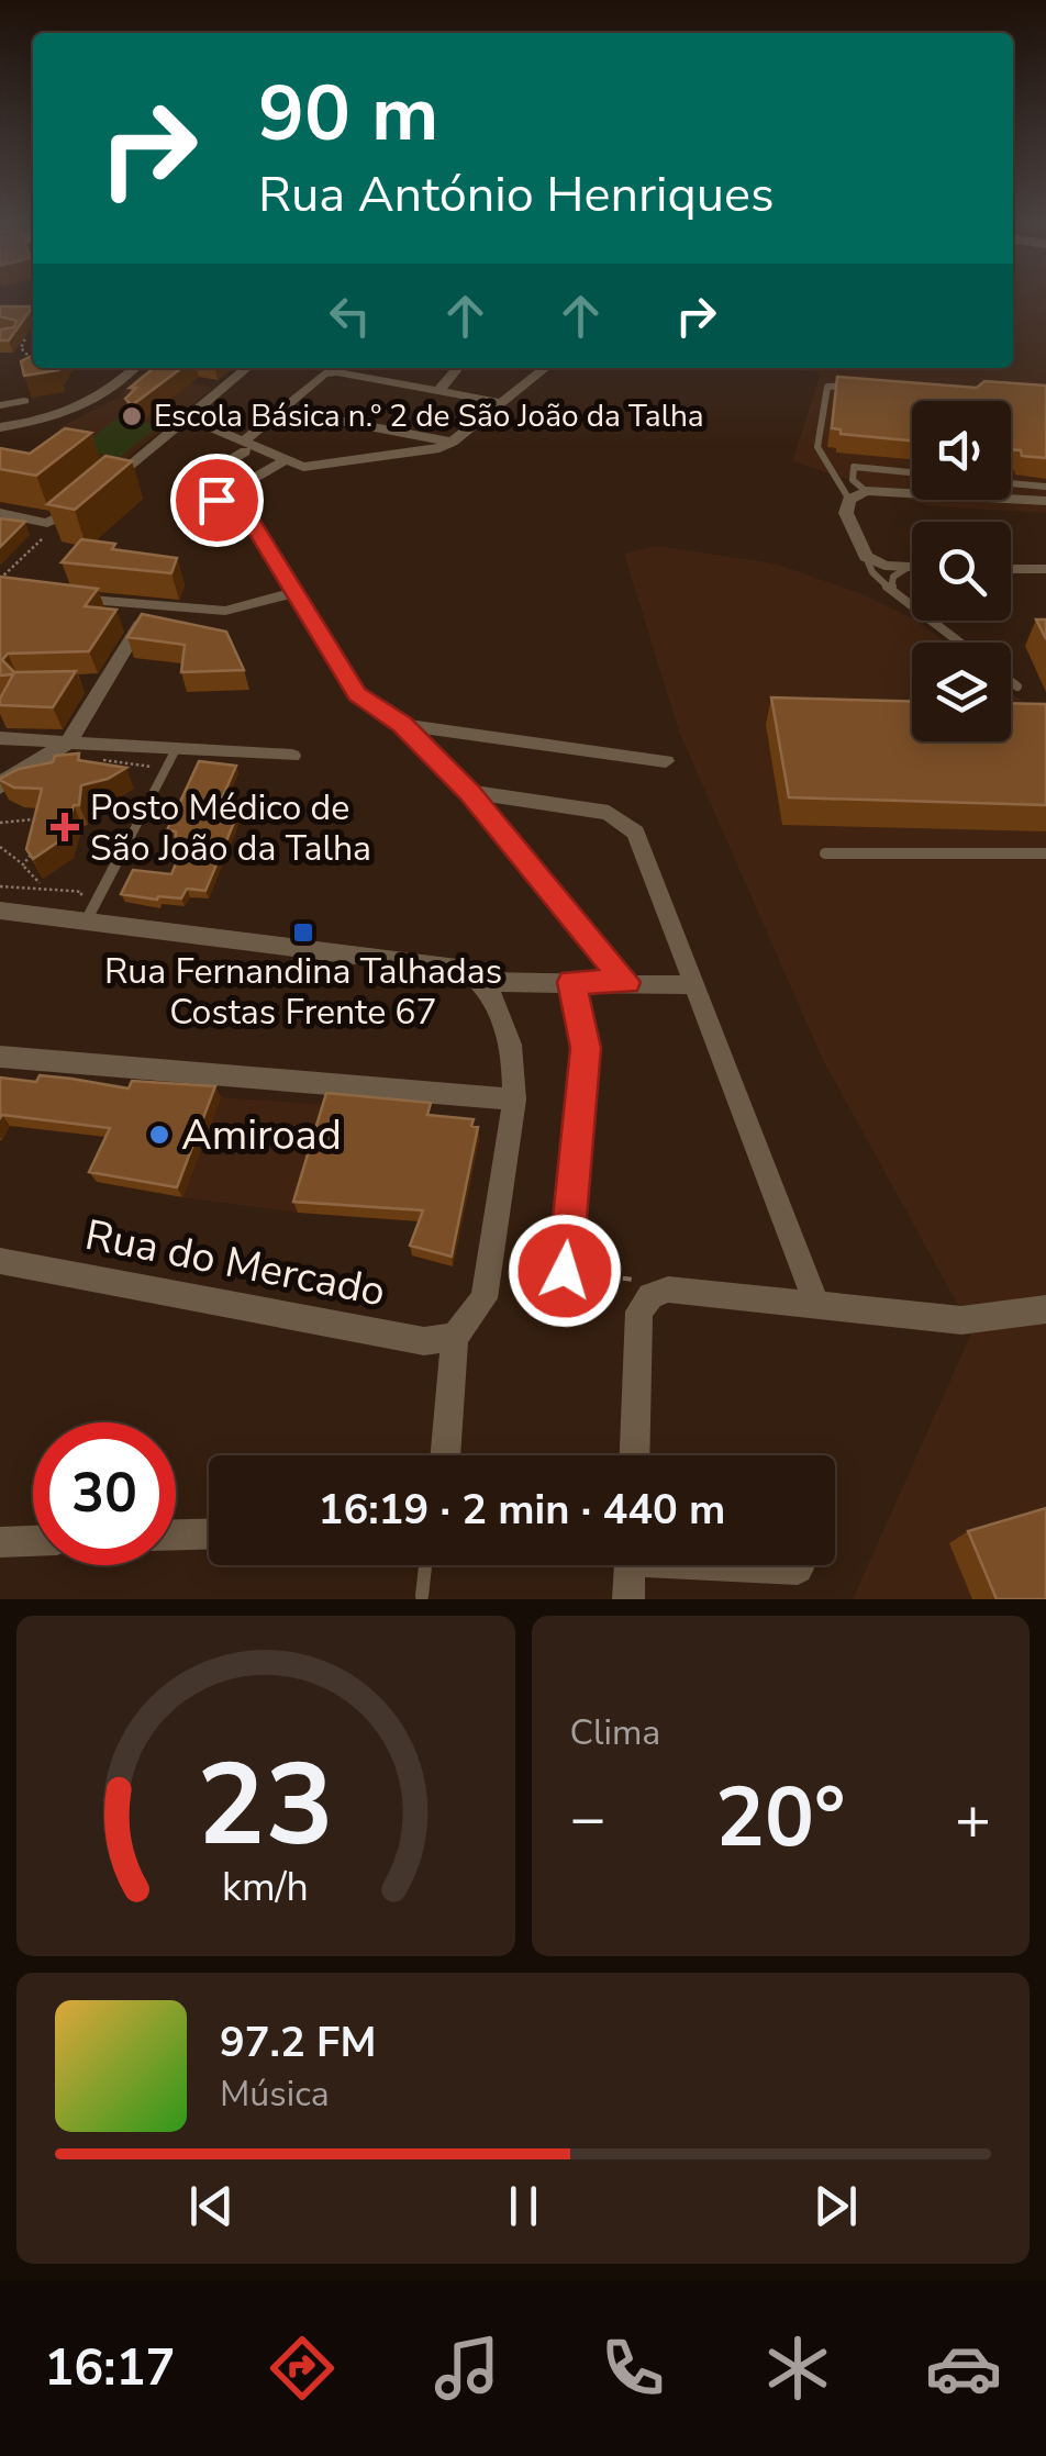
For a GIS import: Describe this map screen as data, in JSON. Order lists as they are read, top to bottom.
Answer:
{
  "streets": {
    "street": ["Rua do Mercado"]
  },
  "places": {
    "other": ["Escola Básica n.º 2 de São João da Talha", "Amiroad"],
    "health": ["Posto Médico de São João da Talha"],
    "transit": ["Rua Fernandina Talhadas Costas Frente 67"]
  },
  "page": {
    "turn": ["90 m", "Rua António Henriques"],
    "limit": "30",
    "trip": "16:19 · 2 min · 440 m",
    "tile": "Clima",
    "heat": ["−", "20°", "+"],
    "song": ["97.2 FM", "Música"],
    "tabs": "16:17",
    "gauge": ["23", "km/h"]
  }
}
